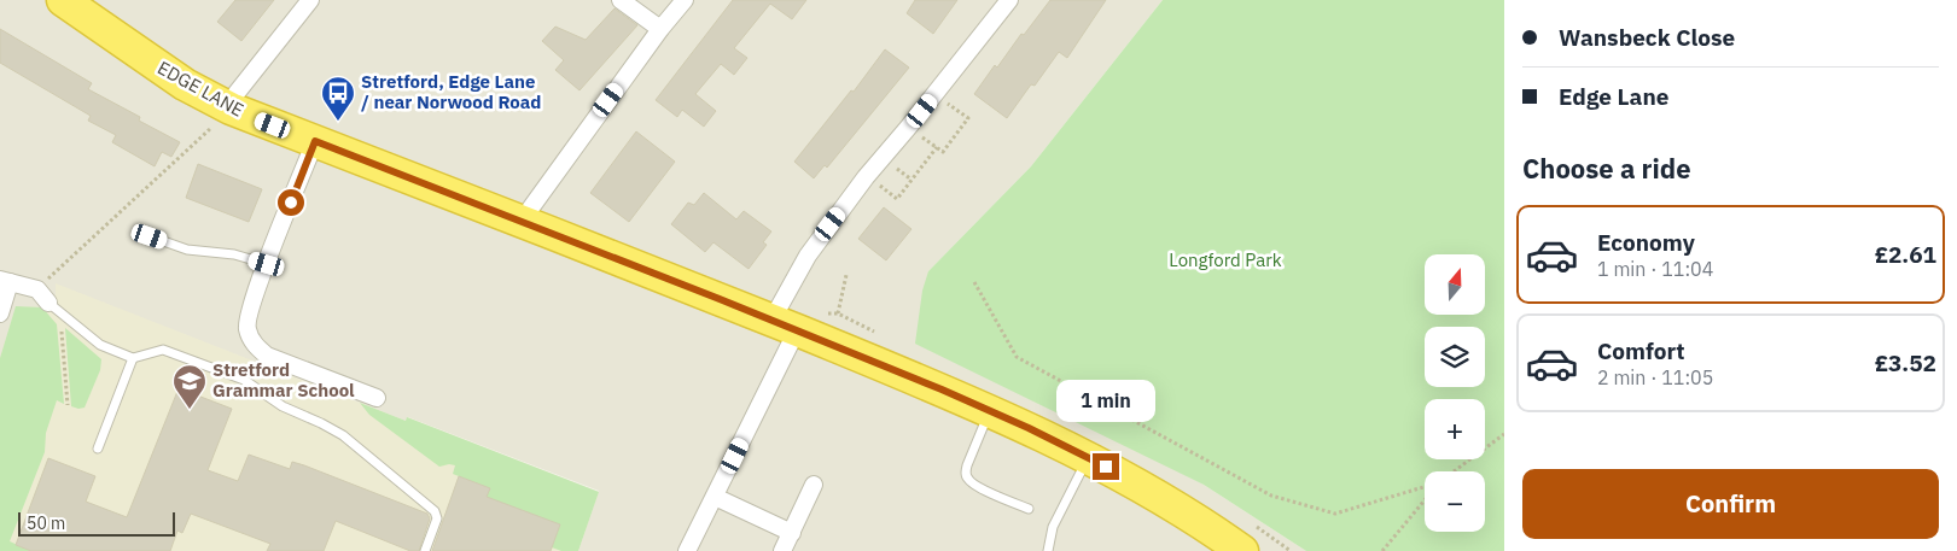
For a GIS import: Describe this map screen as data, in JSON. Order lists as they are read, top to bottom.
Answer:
{
  "streets": {
    "highway": ["EDGE LANE"]
  },
  "parks": ["Longford Park"],
  "places": {
    "bus stop": ["Stretford, Edge Lane / near Norwood Road"],
    "school or university": ["Stretford Grammar School"]
  },
  "scale_bar": "50 m",
  "north": "top",
  "page": {
    "banner": ["Wansbeck Close", "Edge Lane"],
    "heading": "Choose a ride",
    "list": [
      {
        "name": "Economy",
        "note": "1 min · 11:04",
        "value": "£2.61"
      },
      {
        "name": "Comfort",
        "note": "2 min · 11:05",
        "value": "£3.52"
      }
    ],
    "map_buttons": ["+", "−"],
    "bubble": "1 min",
    "buttons": "Confirm",
    "scale": "50 m"
  }
}
